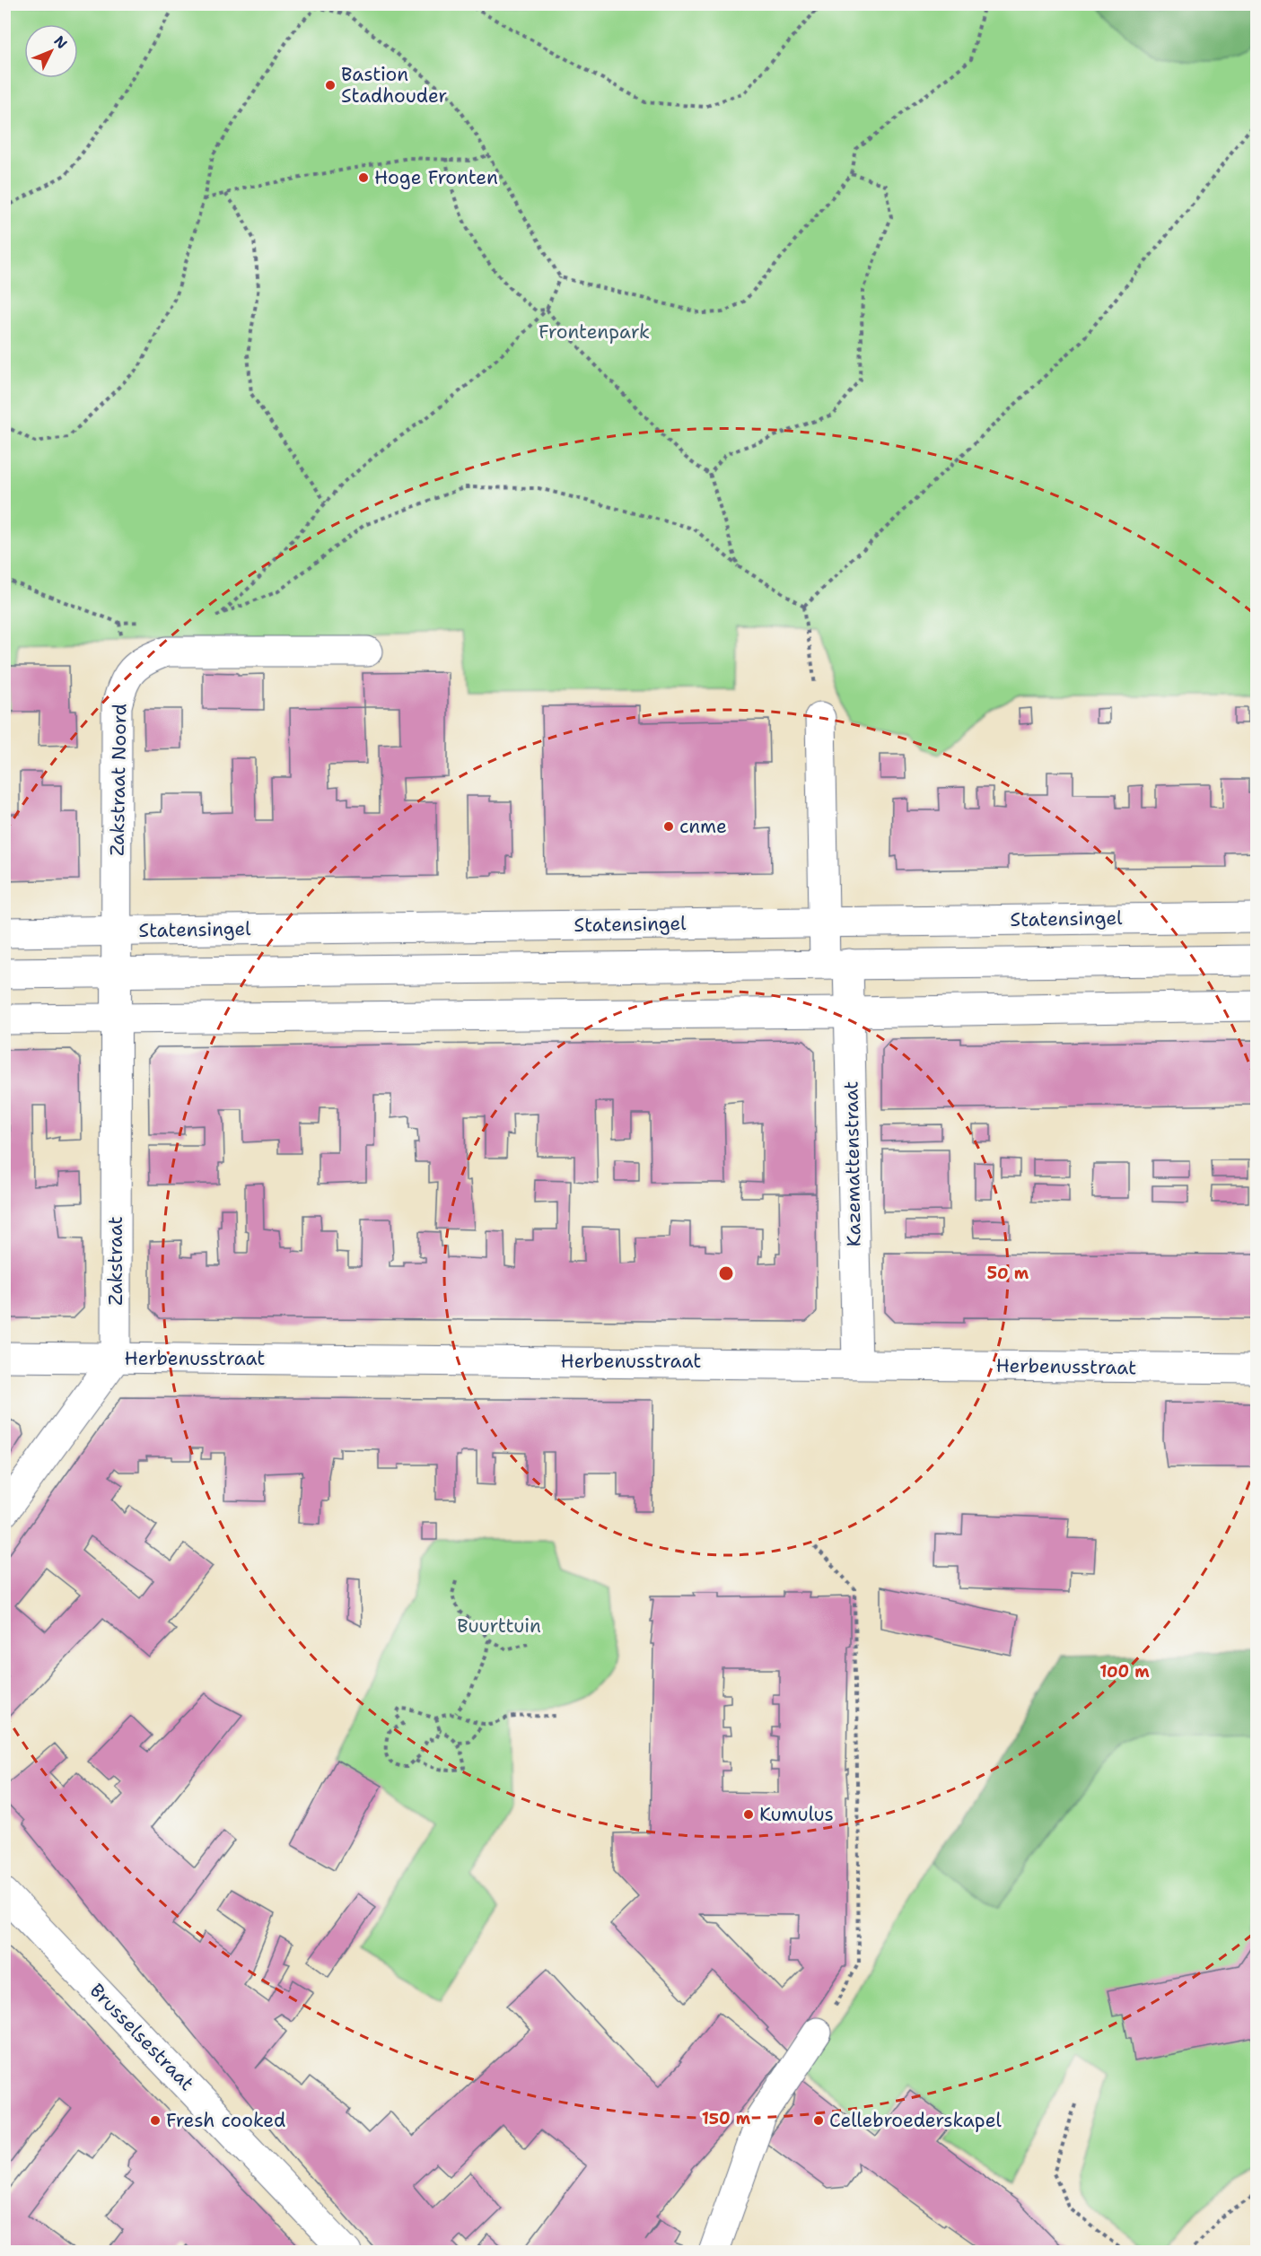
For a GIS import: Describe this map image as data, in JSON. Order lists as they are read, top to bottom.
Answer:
{
  "streets": {
    "street": [
      "Zakstraat Noord",
      "Statensingel",
      "Kazemattenstraat",
      "Zakstraat",
      "Herbenusstraat",
      "Brusselsestraat"
    ]
  },
  "crossings": [
    ["Zakstraat Noord", "Statensingel"],
    ["Zakstraat Noord", "Zakstraat"],
    ["Statensingel", "Kazemattenstraat"],
    ["Kazemattenstraat", "Herbenusstraat"],
    ["Zakstraat", "Herbenusstraat"]
  ],
  "parks": ["Frontenpark", "Buurttuin"],
  "places": [
    "Bastion Stadhouder",
    "Hoge Fronten",
    "cnme",
    "Kumulus",
    "Fresh cooked",
    "Cellebroederskapel"
  ],
  "north": "top right",
  "rings": ["50 m", "100 m", "150 m"]
}
